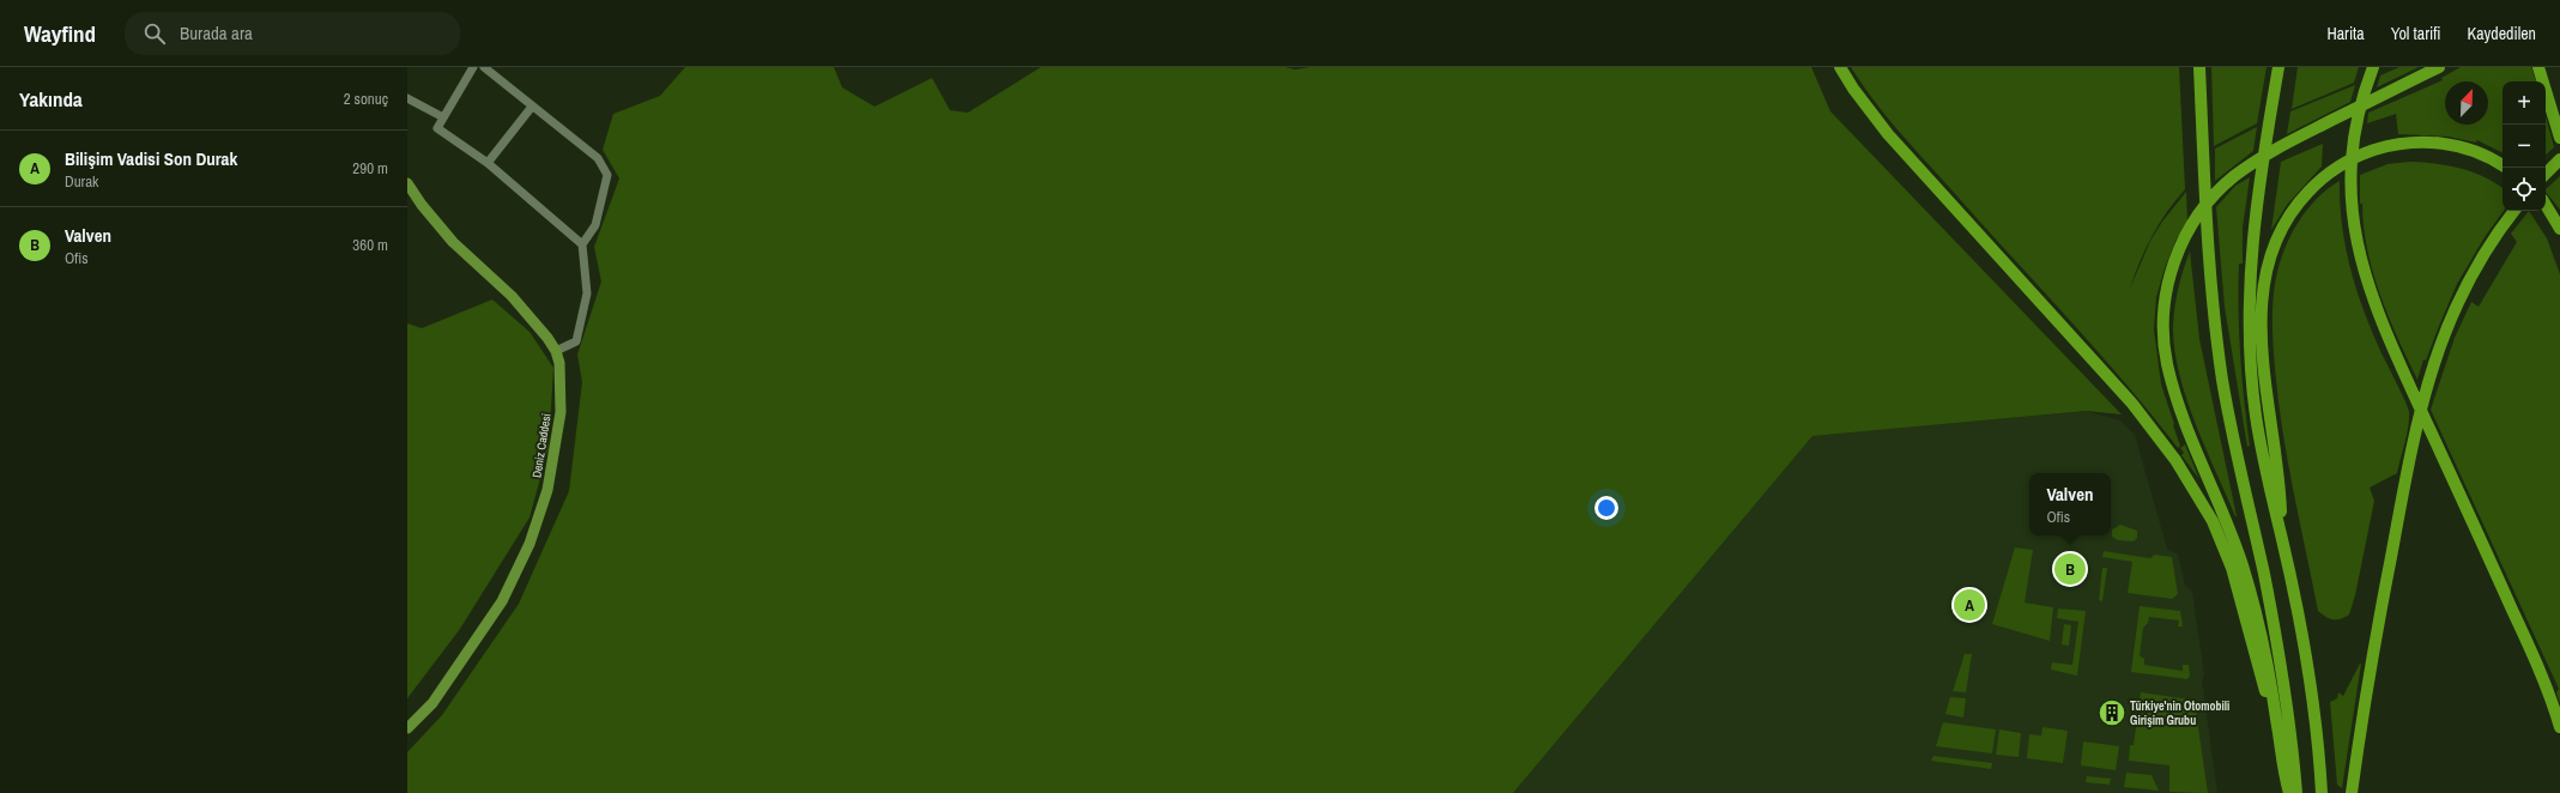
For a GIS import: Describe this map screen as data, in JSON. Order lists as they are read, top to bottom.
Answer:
{
  "streets": {
    "main road": ["Deniz Caddesi"]
  },
  "places": {
    "building": ["Türkiye'nin Otomobili Girişim Grubu"]
  },
  "north": "top right",
  "page": {
    "header": "Wayfind",
    "search": "Burada ara",
    "nav": ["Harita", "Yol tarifi", "Kaydedilen"],
    "heading": ["Yakında", "2 sonuç"],
    "map_buttons": ["+", "−"],
    "list": [
      {
        "mark": "A",
        "name": "Bilişim Vadisi Son Durak",
        "note": "Durak",
        "value": "290 m"
      },
      {
        "mark": "B",
        "name": "Valven",
        "note": "Ofis",
        "value": "360 m"
      }
    ],
    "popup": ["Valven", "Ofis"],
    "pins": ["B", "A"]
  }
}
